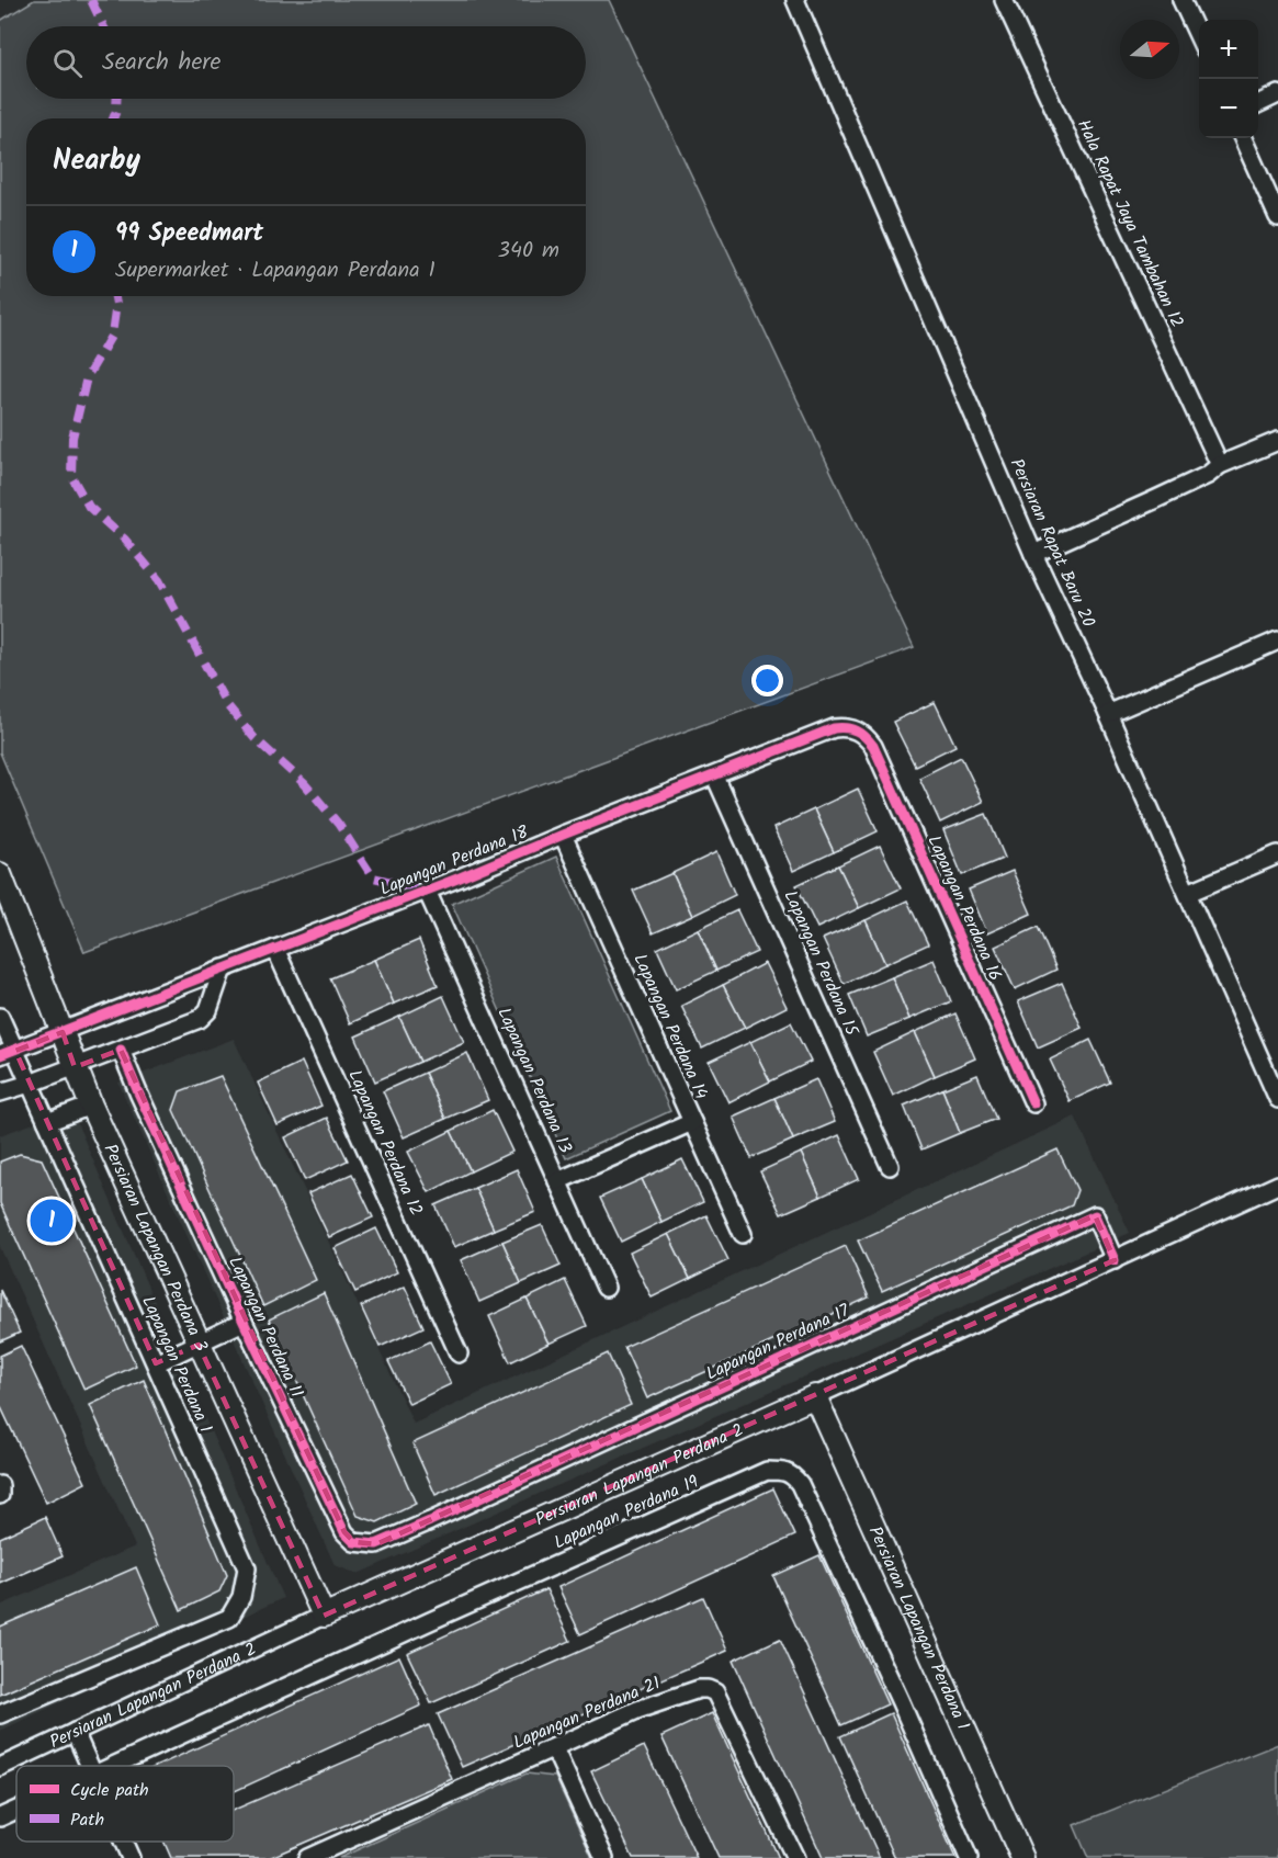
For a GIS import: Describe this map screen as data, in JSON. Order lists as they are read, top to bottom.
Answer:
{
  "streets": {
    "street": [
      "Hala Rapat Jaya Tambahan 12",
      "Persiaran Rapat Baru 20",
      "Lapangan Perdana 18",
      "Lapangan Perdana 16",
      "Lapangan Perdana 15",
      "Lapangan Perdana 14",
      "Lapangan Perdana 13",
      "Lapangan Perdana 12",
      "Persiaran Lapangan Perdana 3",
      "Lapangan Perdana 11",
      "Lapangan Perdana 17",
      "Lapangan Perdana 1",
      "Persiaran Lapangan Perdana 2",
      "Lapangan Perdana 19",
      "Persiaran Lapangan Perdana 1",
      "Lapangan Perdana 21"
    ]
  },
  "crossings": [
    ["Lapangan Perdana 18", "Lapangan Perdana 16"],
    ["Lapangan Perdana 18", "Lapangan Perdana 15"],
    ["Lapangan Perdana 18", "Lapangan Perdana 14"],
    ["Lapangan Perdana 18", "Lapangan Perdana 13"],
    ["Lapangan Perdana 18", "Lapangan Perdana 12"],
    ["Lapangan Perdana 18", "Persiaran Lapangan Perdana 3"],
    ["Lapangan Perdana 18", "Lapangan Perdana 1"],
    ["Persiaran Lapangan Perdana 3", "Persiaran Lapangan Perdana 2"],
    ["Lapangan Perdana 11", "Lapangan Perdana 17"],
    ["Lapangan Perdana 17", "Persiaran Lapangan Perdana 2"],
    ["Persiaran Lapangan Perdana 2", "Persiaran Lapangan Perdana 1"]
  ],
  "legend": ["Cycle path", "Path"],
  "north": "right",
  "page": {
    "map_buttons": ["+", "−"],
    "search": "Search here",
    "heading": "Nearby",
    "list": [
      {
        "mark": "1",
        "name": "99 Speedmart",
        "note": "Supermarket · Lapangan Perdana 1",
        "value": "340 m"
      }
    ],
    "pins": "1"
  }
}
